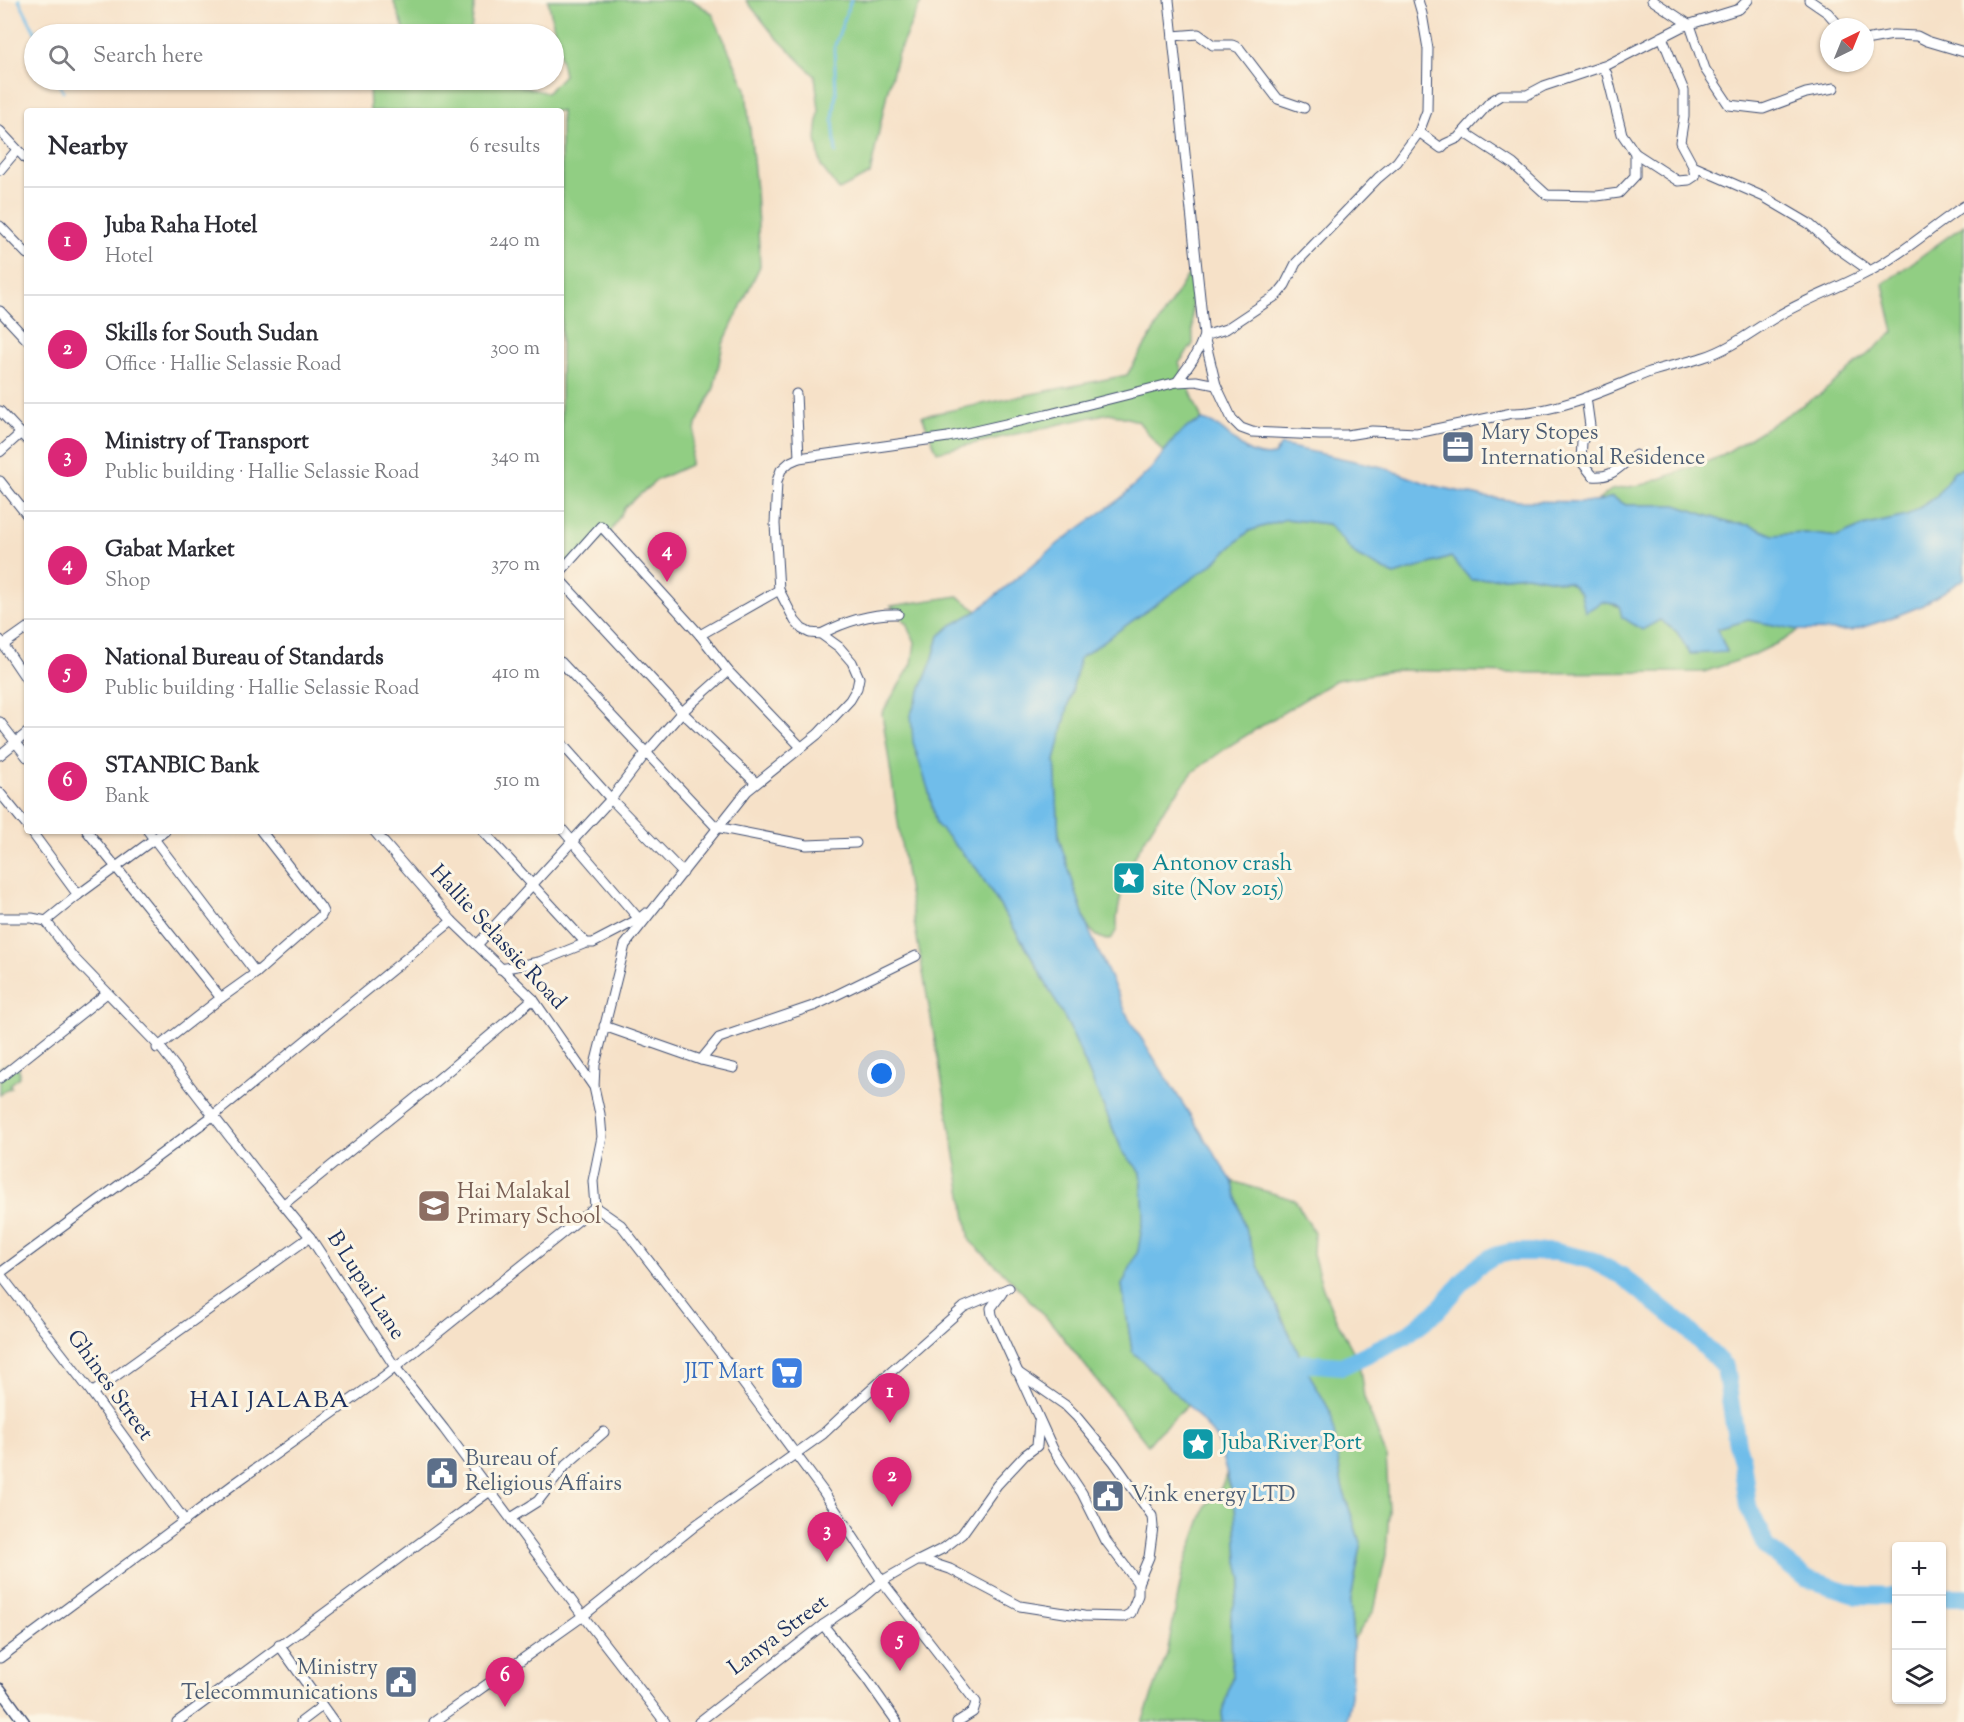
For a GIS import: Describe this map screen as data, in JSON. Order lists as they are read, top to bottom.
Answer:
{
  "streets": {
    "street": [
      "Hallie Selassie Road",
      "B Lupai Lane",
      "Ghines Street",
      "Lanya Street"
    ]
  },
  "districts": ["HAI JALABA"],
  "places": {
    "office": ["Mary Stopes International Residence"],
    "place": ["Antonov crash site (Nov 2015)", "Juba River Port"],
    "school or university": ["Hai Malakal Primary School"],
    "supermarket": ["JIT Mart"],
    "public building": ["Bureau of Religious Affairs", "Vink energy LTD", "Ministry Telecommunications"]
  },
  "north": "top right",
  "page": {
    "search": "Search here",
    "heading": ["Nearby", "6 results"],
    "list": [
      {
        "mark": "1",
        "name": "Juba Raha Hotel",
        "note": "Hotel",
        "value": "240 m"
      },
      {
        "mark": "2",
        "name": "Skills for South Sudan",
        "note": "Office · Hallie Selassie Road",
        "value": "300 m"
      },
      {
        "mark": "3",
        "name": "Ministry of Transport",
        "note": "Public building · Hallie Selassie Road",
        "value": "340 m"
      },
      {
        "mark": "4",
        "name": "Gabat Market",
        "note": "Shop",
        "value": "370 m"
      },
      {
        "mark": "5",
        "name": "National Bureau of Standards",
        "note": "Public building · Hallie Selassie Road",
        "value": "410 m"
      },
      {
        "mark": "6",
        "name": "STANBIC Bank",
        "note": "Bank",
        "value": "510 m"
      }
    ],
    "pins": [
      "4",
      "1",
      "2",
      "3",
      "5",
      "6"
    ],
    "map_buttons": ["+", "−"]
  }
}
